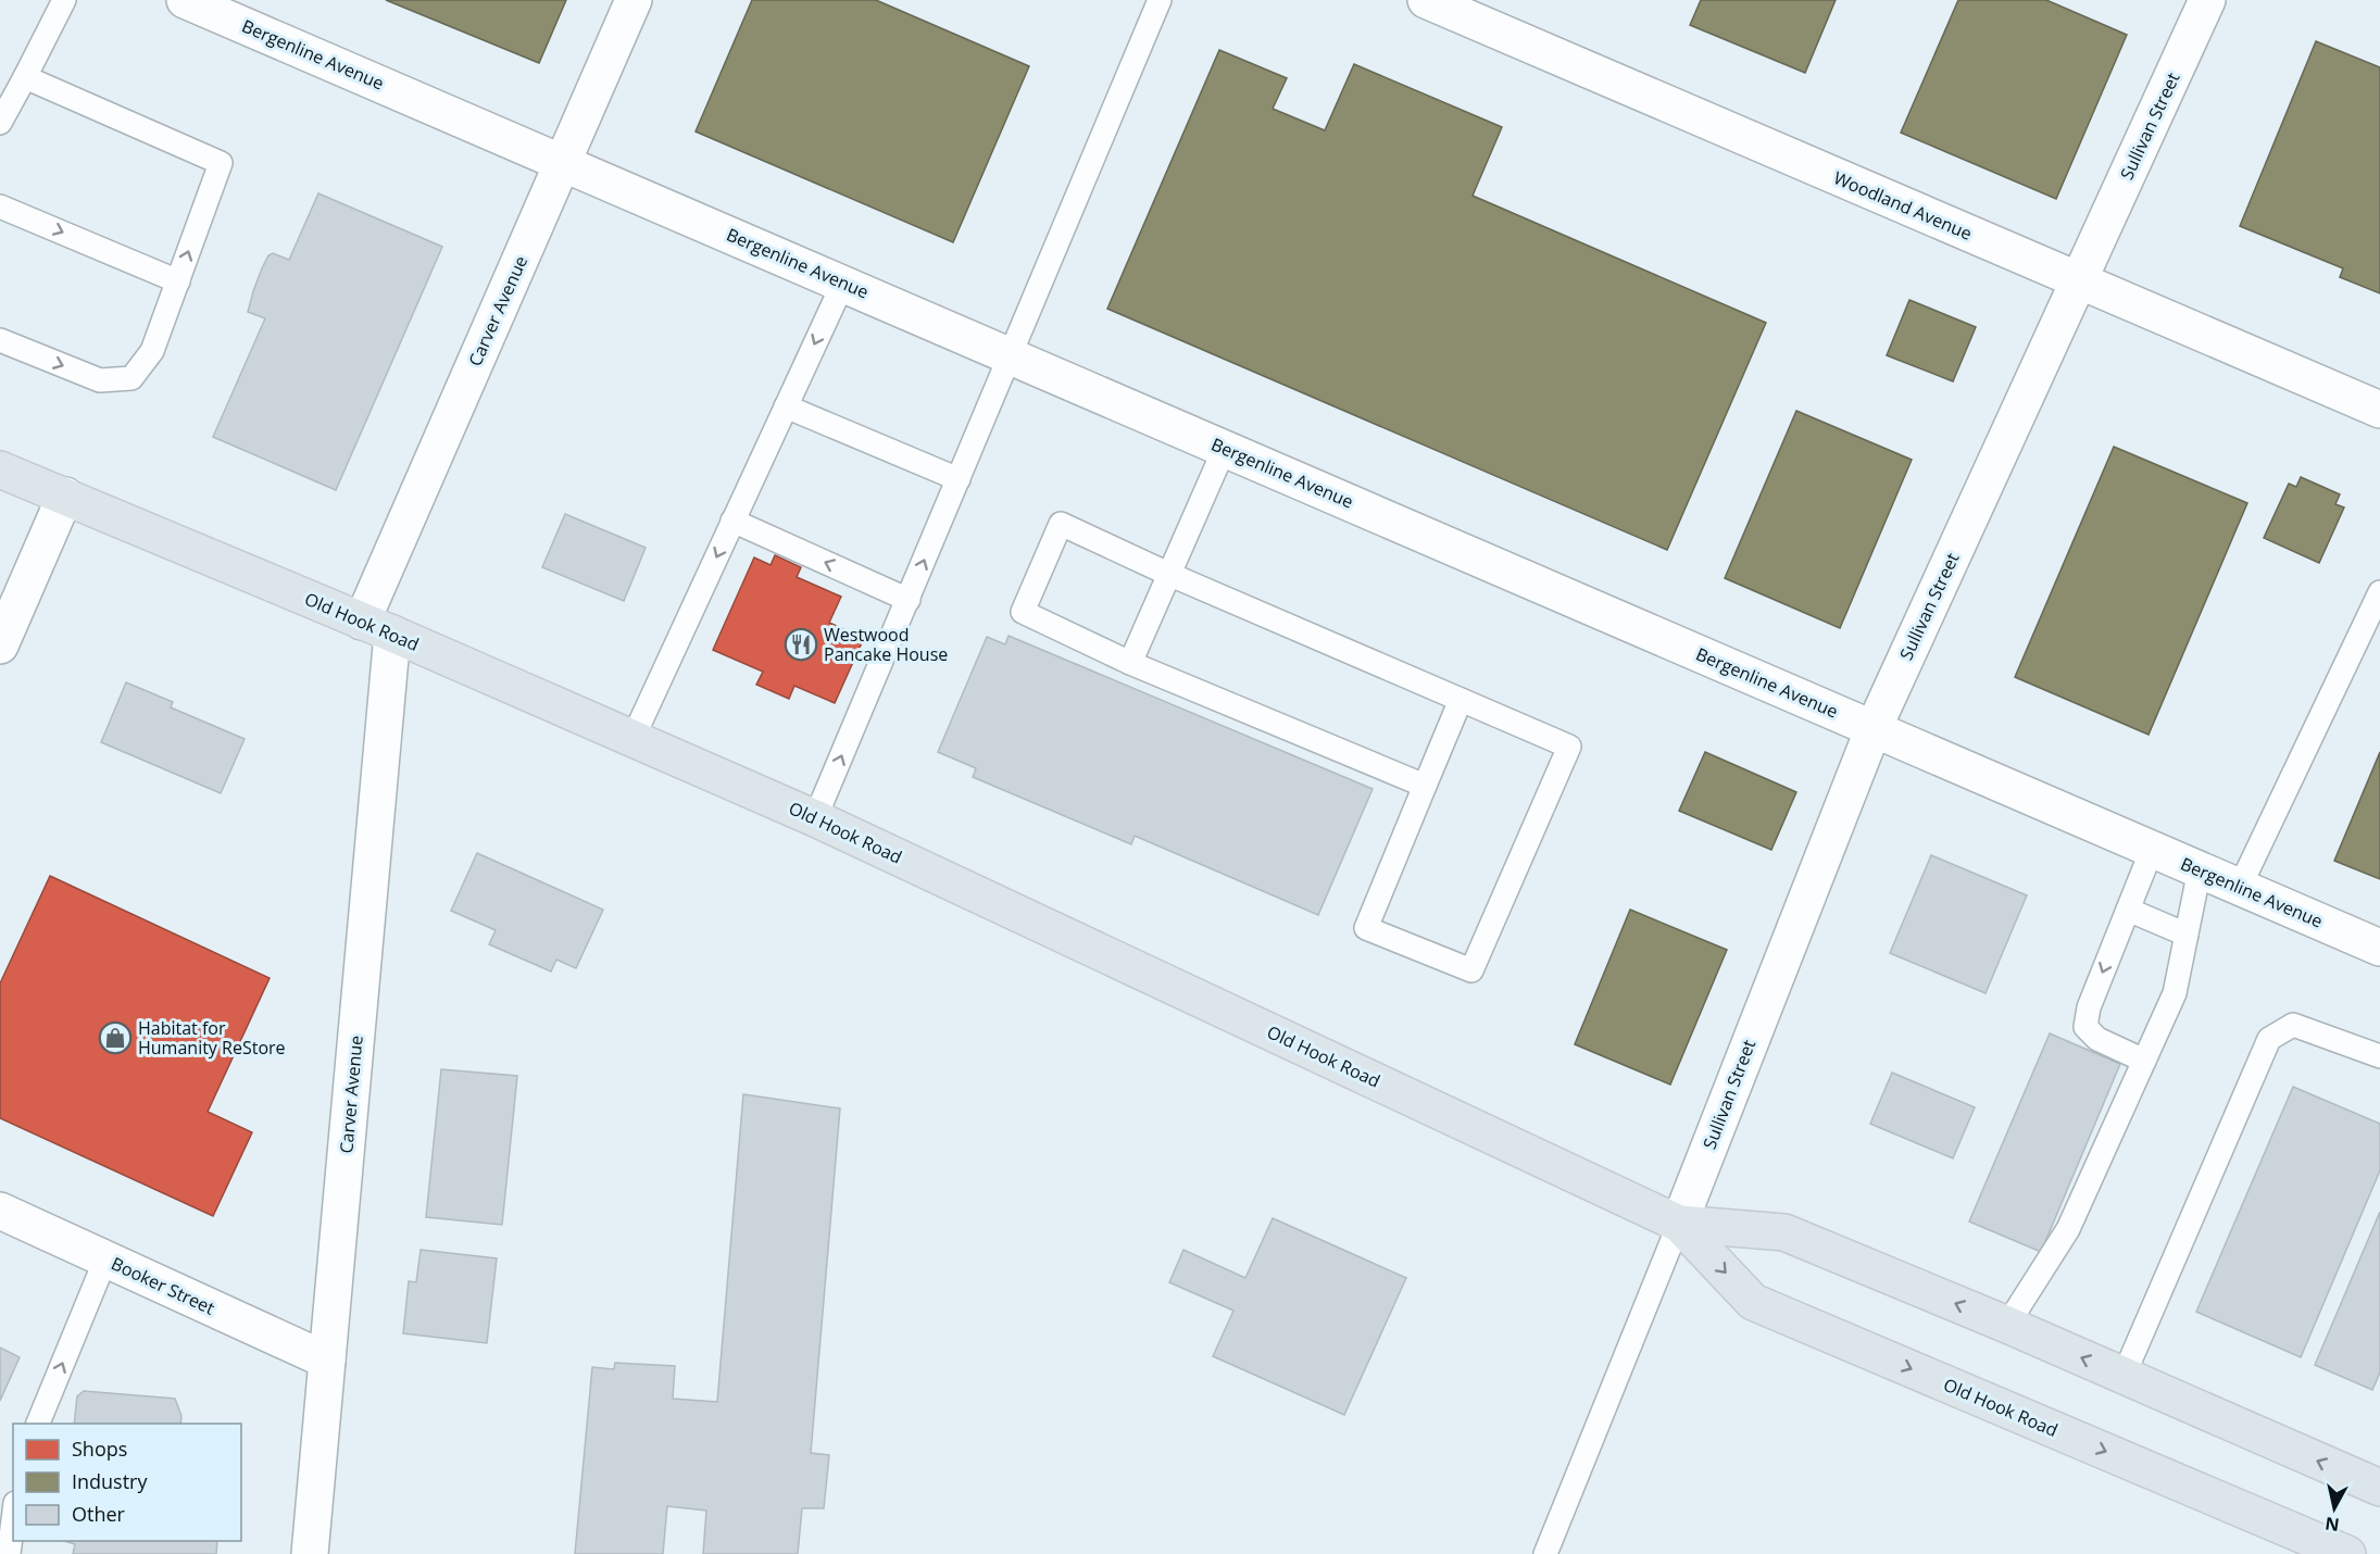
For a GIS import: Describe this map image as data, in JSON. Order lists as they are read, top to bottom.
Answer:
{
  "streets": {
    "main road": ["Old Hook Road"],
    "street": [
      "Bergenline Avenue",
      "Sullivan Street",
      "Woodland Avenue",
      "Carver Avenue",
      "Booker Street"
    ]
  },
  "crossings": [
    ["Bergenline Avenue", "Sullivan Street"],
    ["Bergenline Avenue", "Carver Avenue"],
    ["Sullivan Street", "Woodland Avenue"],
    ["Sullivan Street", "Old Hook Road"],
    ["Carver Avenue", "Old Hook Road"],
    ["Carver Avenue", "Booker Street"]
  ],
  "places": {
    "restaurant": ["Westwood Pancake House"],
    "shop": ["Habitat for Humanity ReStore"]
  },
  "legend": ["Shops", "Industry", "Other"],
  "north": "bottom"
}
